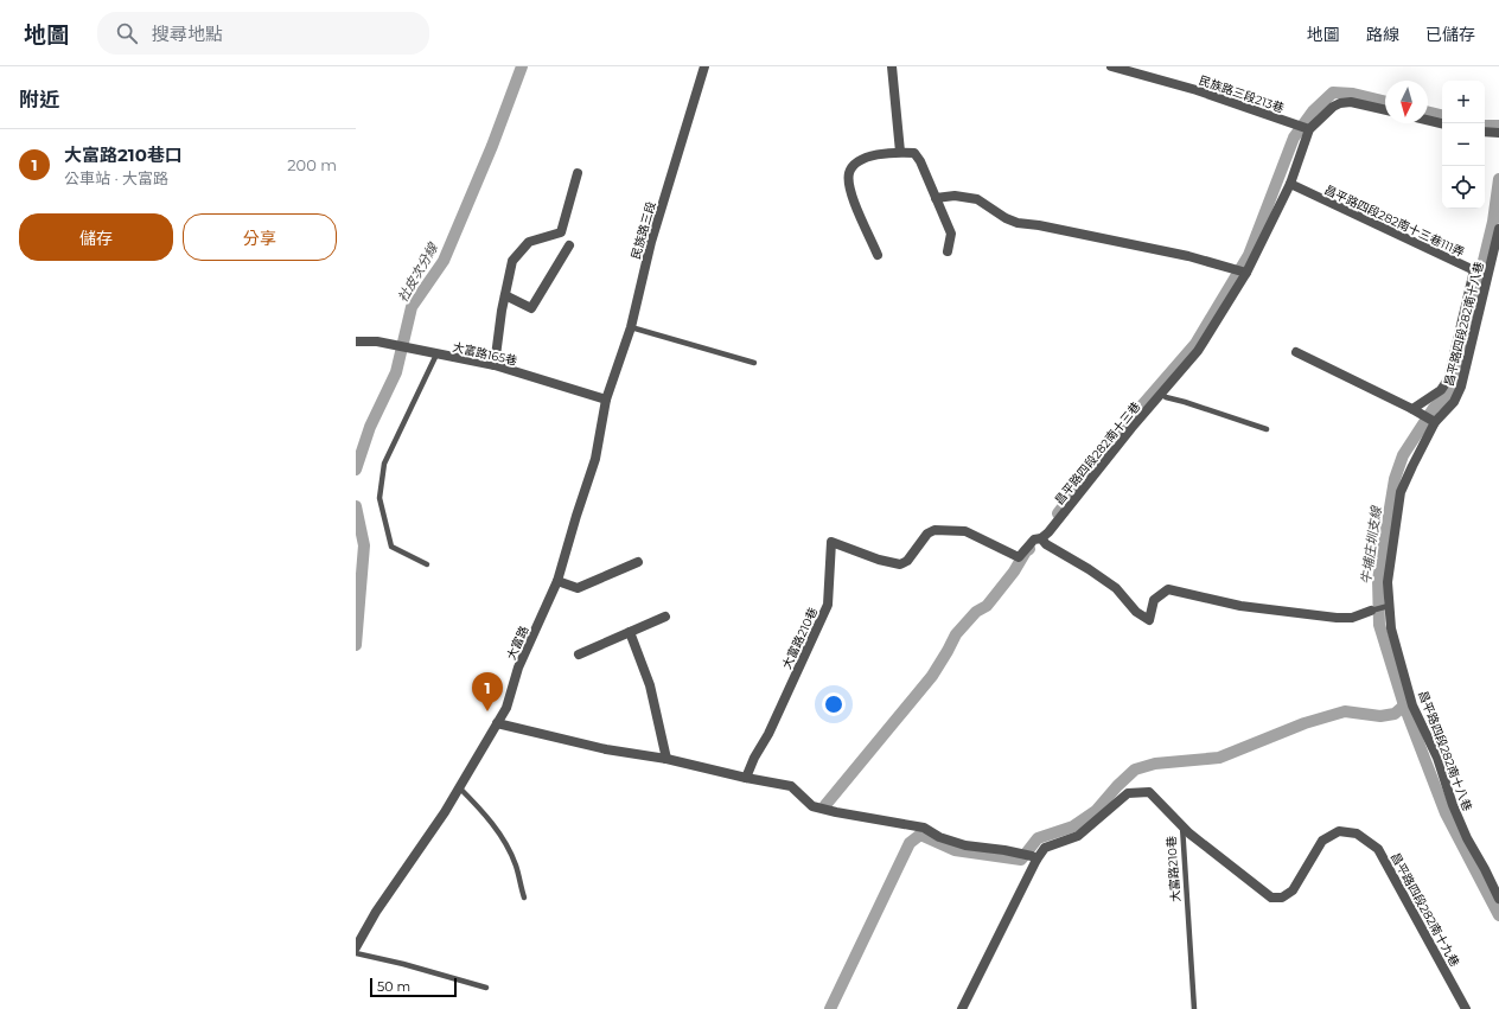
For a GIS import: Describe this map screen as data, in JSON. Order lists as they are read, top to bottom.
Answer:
{
  "streets": {
    "street": [
      "民族路三段213巷",
      "昌平路四段282南十三巷111弄",
      "民族路三段",
      "昌平路四段282南十八巷",
      "大富路165巷",
      "昌平路四段282南十三巷",
      "大富路210巷",
      "大富路",
      "昌平路四段282南十九巷"
    ]
  },
  "crossings": [
    ["民族路三段213巷", "昌平路四段282南十三巷"],
    ["昌平路四段282南十三巷111弄", "昌平路四段282南十三巷"],
    ["民族路三段", "大富路165巷"],
    ["民族路三段", "大富路"],
    ["大富路165巷", "大富路"],
    ["昌平路四段282南十三巷", "大富路210巷"],
    ["大富路210巷", "昌平路四段282南十九巷"]
  ],
  "water": ["社皮次分線", "牛埔庄圳支線"],
  "scale_bar": "50 m",
  "north": "bottom",
  "page": {
    "header": "地圖",
    "search": "搜尋地點",
    "nav": ["地圖", "路線", "已儲存"],
    "heading": "附近",
    "map_buttons": ["+", "−"],
    "list": [
      {
        "mark": "1",
        "name": "大富路210巷口",
        "note": "公車站 · 大富路",
        "value": "200 m"
      }
    ],
    "buttons": ["儲存", "分享"],
    "pins": "1",
    "scale": "50 m"
  }
}
